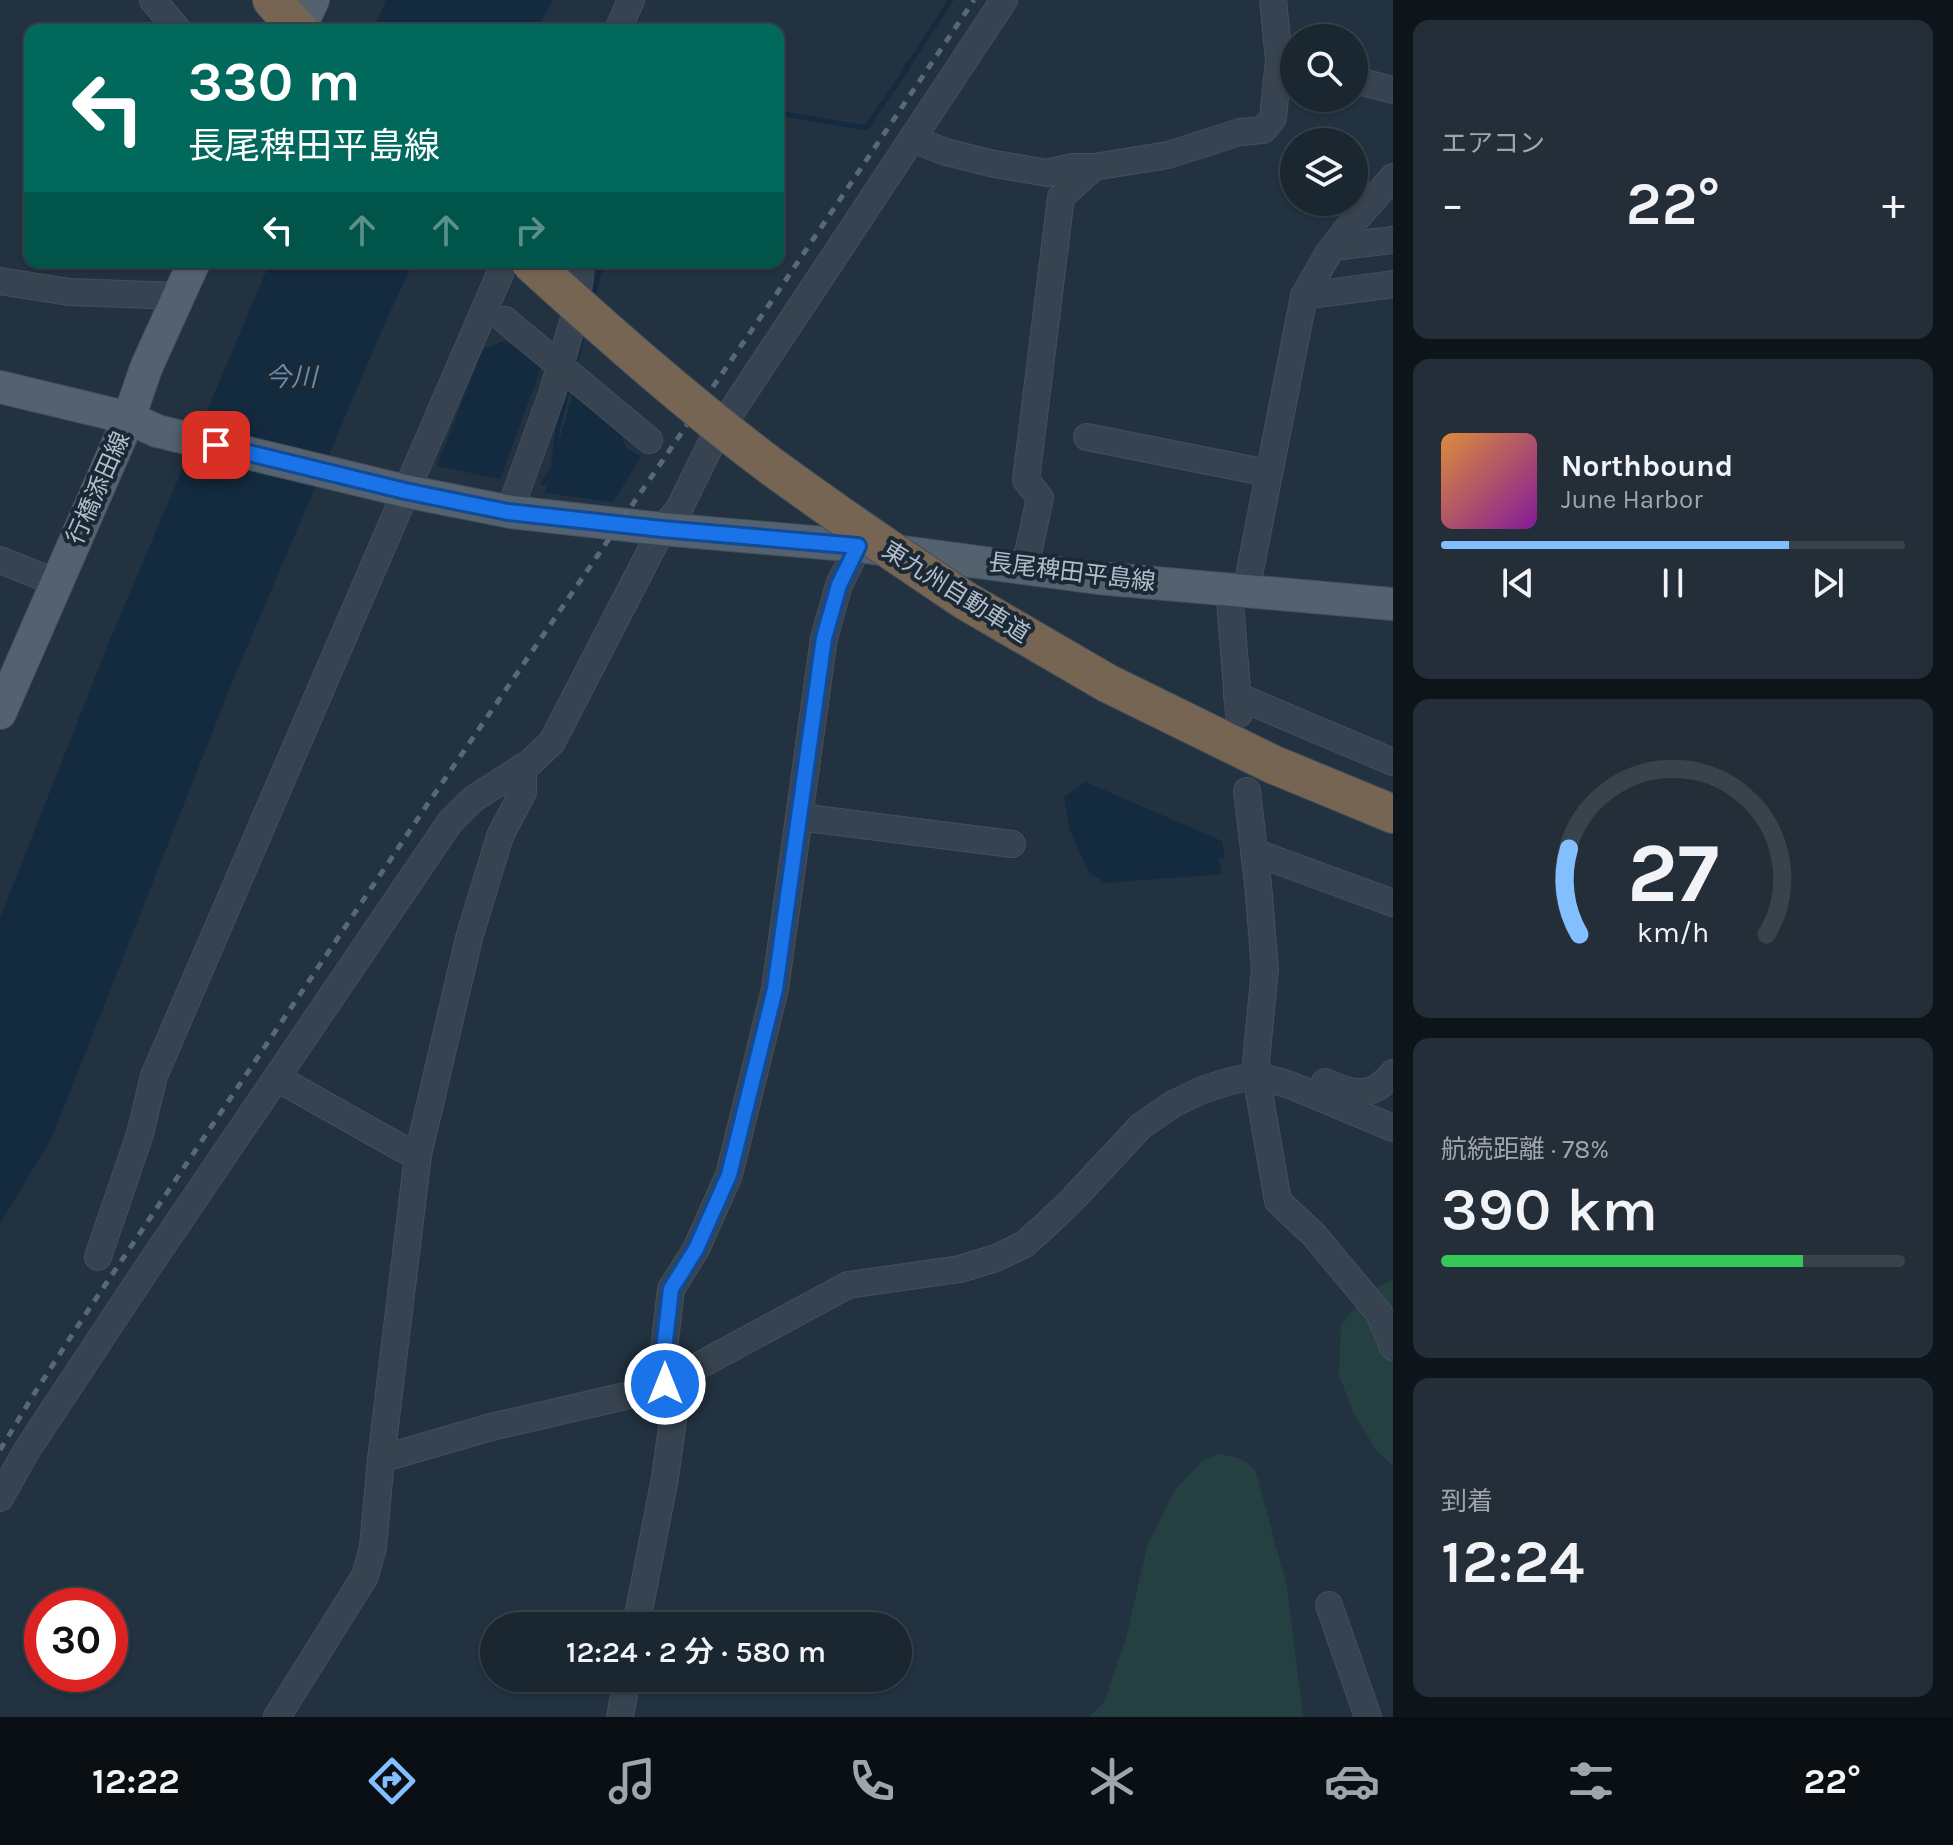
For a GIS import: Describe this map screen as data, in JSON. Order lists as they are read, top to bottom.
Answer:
{
  "streets": {
    "highway": ["東九州自動車道"],
    "main road": ["行橋添田線", "長尾稗田平島線"]
  },
  "crossings": [
    ["行橋添田線", "長尾稗田平島線"]
  ],
  "water": ["今川"],
  "page": {
    "tile": [
      "エアコン",
      ["航続距離 · 78%", "390 km"],
      ["到着", "12:24"]
    ],
    "turn": ["330 m", "長尾稗田平島線"],
    "heat": ["−", "22°", "+"],
    "song": ["Northbound", "June Harbor"],
    "limit": "30",
    "trip": "12:24 · 2 分 · 580 m",
    "tabs": ["12:22", "22°"],
    "gauge": ["27", "km/h"]
  }
}
